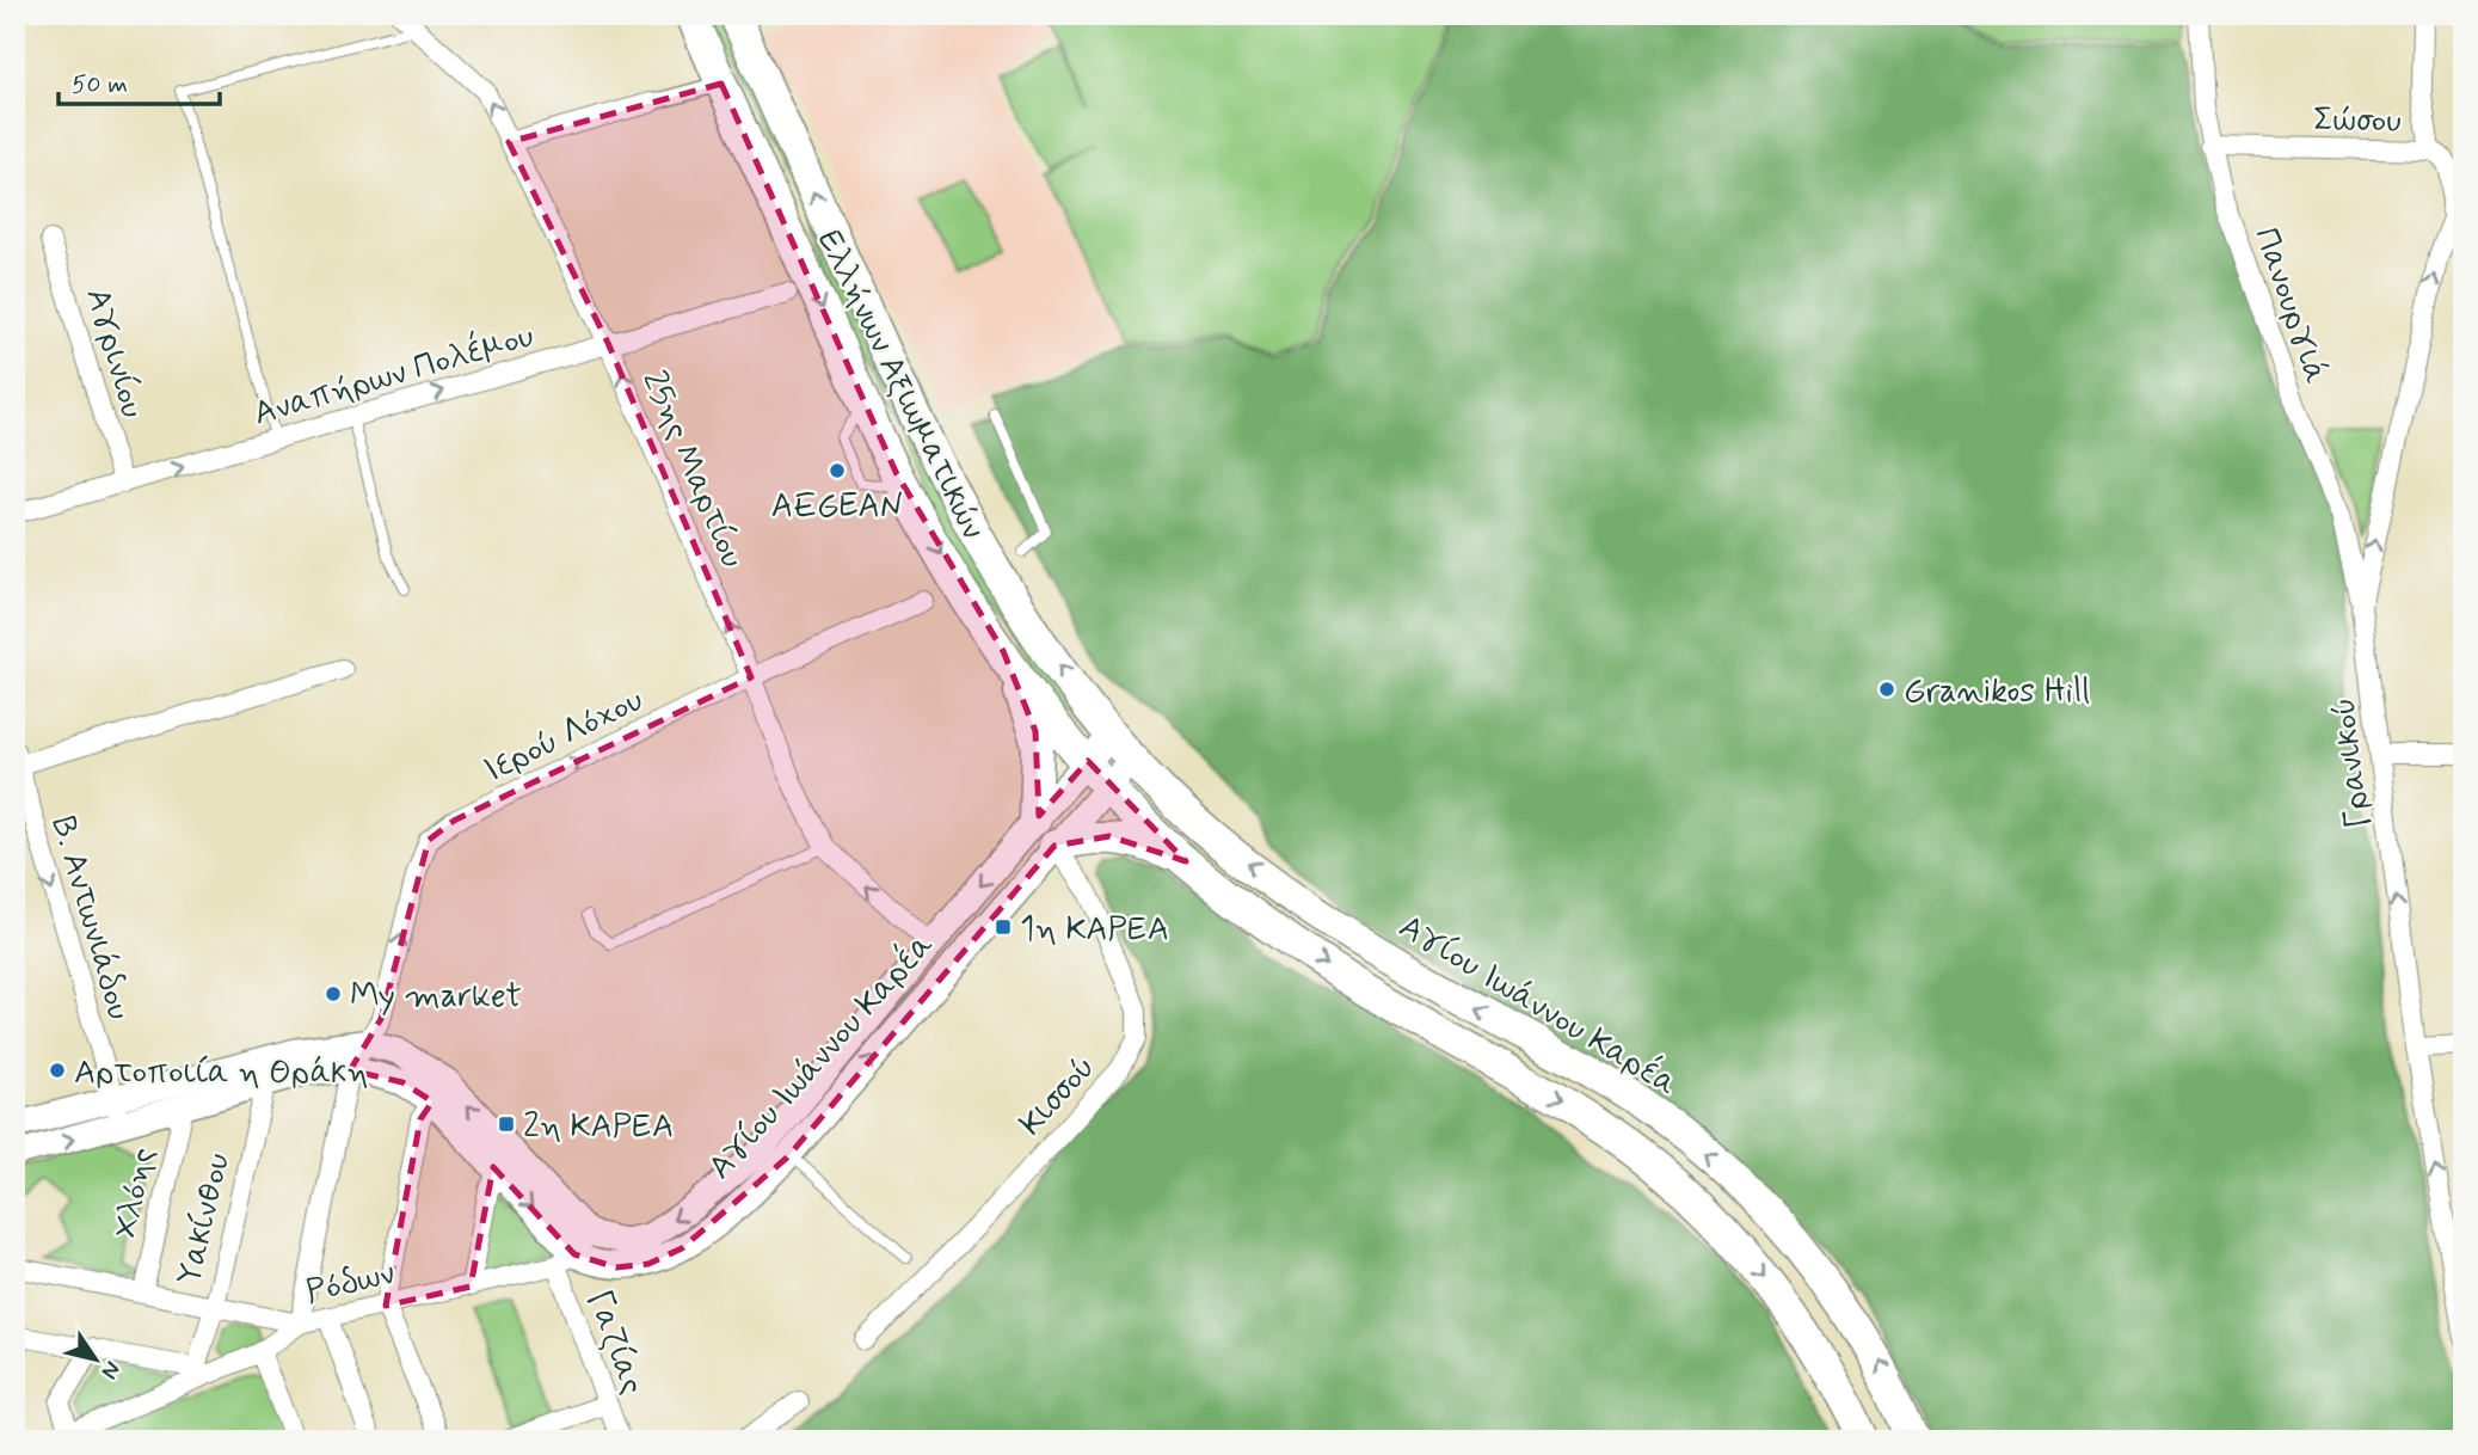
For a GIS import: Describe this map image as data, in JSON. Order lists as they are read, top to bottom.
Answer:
{
  "streets": {
    "main road": ["Ελλήνων Αξιωματικών", "Αγίου Ιωάννου Καρέα"],
    "street": [
      "Σώσου",
      "Πανουργιά",
      "Αγρινίου",
      "Αναπήρων Πολέμου",
      "25ης Μαρτίου",
      "Ιερού Λόχου",
      "Γρανικού",
      "Β. Αντωνιάδου",
      "Κισσού",
      "Χλόης",
      "Υακίνθου",
      "Ρόδων",
      "Γαζίας"
    ]
  },
  "crossings": [
    ["Σώσου", "Πανουργιά"],
    ["Σώσου", "Γρανικού"],
    ["Πανουργιά", "Γρανικού"],
    ["Αγρινίου", "Αναπήρων Πολέμου"],
    ["Αναπήρων Πολέμου", "25ης Μαρτίου"],
    ["Ελλήνων Αξιωματικών", "Αγίου Ιωάννου Καρέα"],
    ["25ης Μαρτίου", "Ιερού Λόχου"],
    ["25ης Μαρτίου", "Αγίου Ιωάννου Καρέα"],
    ["Ιερού Λόχου", "Αγίου Ιωάννου Καρέα"],
    ["Ιερού Λόχου", "Ρόδων"],
    ["Β. Αντωνιάδου", "Αγίου Ιωάννου Καρέα"],
    ["Αγίου Ιωάννου Καρέα", "Κισσού"],
    ["Αγίου Ιωάννου Καρέα", "Χλόης"],
    ["Αγίου Ιωάννου Καρέα", "Υακίνθου"],
    ["Αγίου Ιωάννου Καρέα", "Ρόδων"],
    ["Αγίου Ιωάννου Καρέα", "Γαζίας"],
    ["Υακίνθου", "Ρόδων"],
    ["Ρόδων", "Γαζίας"]
  ],
  "one_way": [
    "Αναπήρων Πολέμου",
    "25ης Μαρτίου",
    "Ιερού Λόχου",
    "Γρανικού",
    "Β. Αντωνιάδου"
  ],
  "places": {
    "other": [
      "AEGEAN",
      "Granikos Hill",
      "My market",
      "Αρτοποιία η Θράκη"
    ],
    "transit": ["1η ΚΑΡΕΑ", "2η ΚΑΡΕΑ"]
  },
  "scale_bar": "50 m",
  "north": "bottom right"
}
